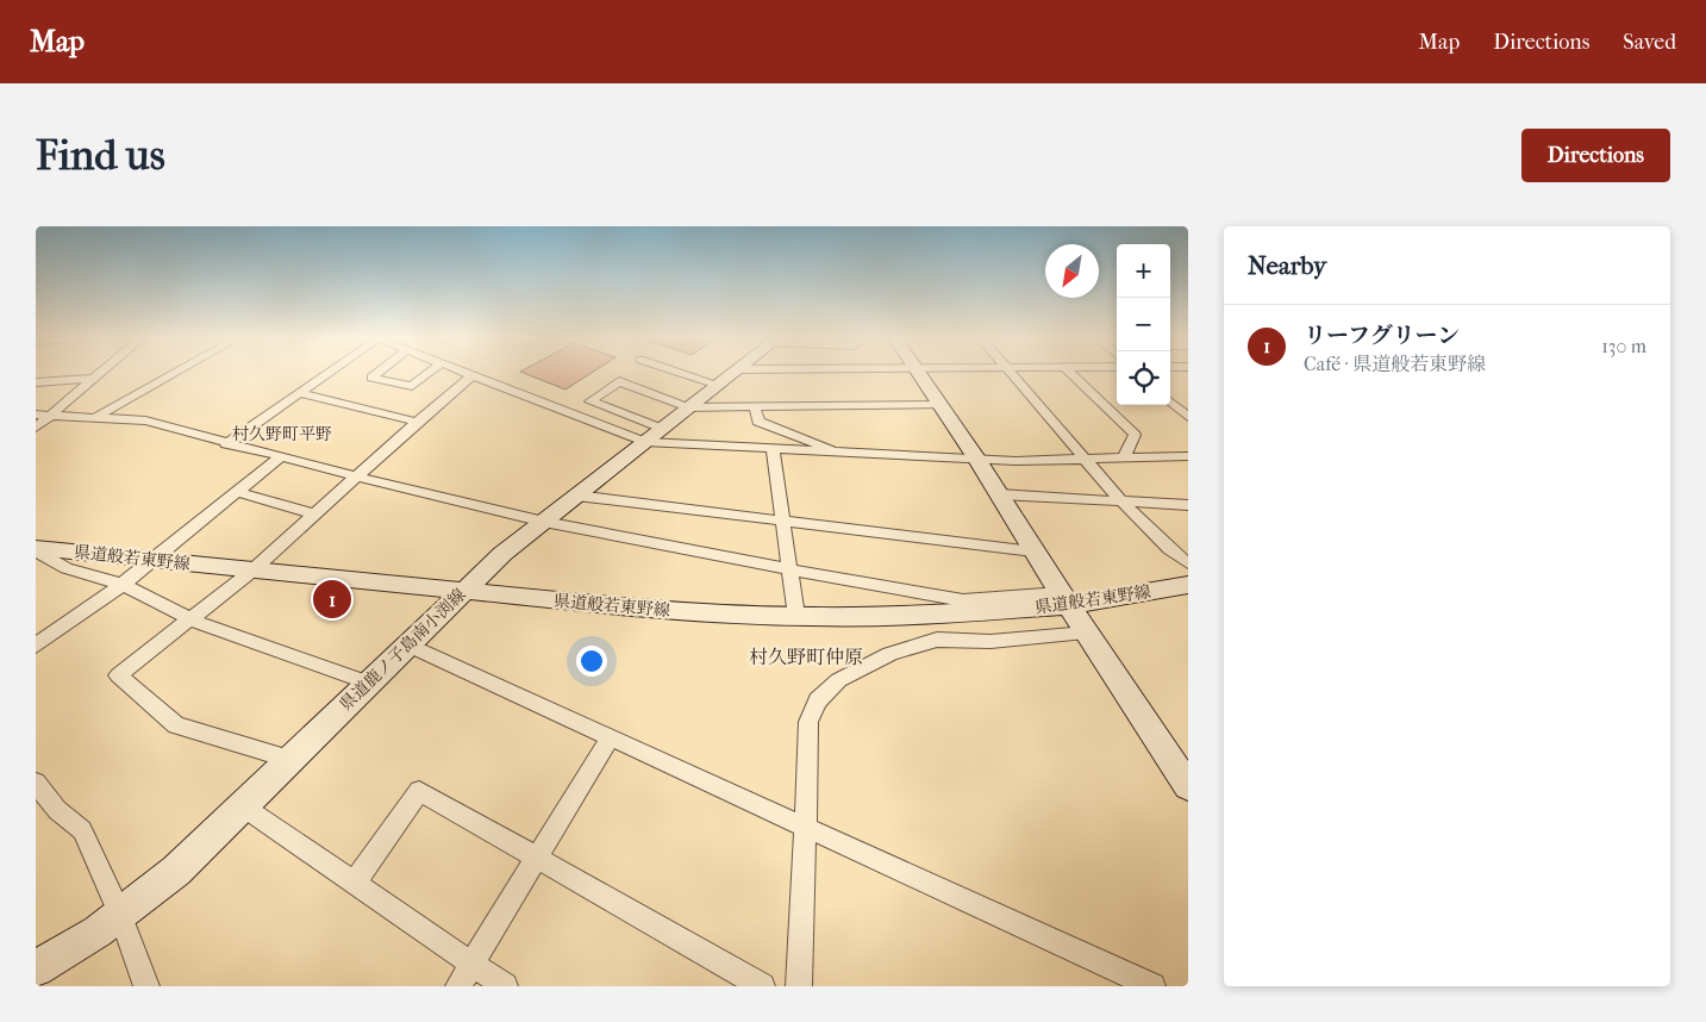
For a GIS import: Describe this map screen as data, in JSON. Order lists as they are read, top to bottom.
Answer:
{
  "streets": {
    "main road": ["県道般若東野線", "県道鹿ノ子島南小渕線"]
  },
  "crossings": [
    ["県道般若東野線", "県道鹿ノ子島南小渕線"]
  ],
  "districts": ["村久野町平野", "村久野町仲原"],
  "north": "bottom left",
  "page": {
    "header": "Map",
    "nav": ["Map", "Directions", "Saved"],
    "buttons": "Directions",
    "title": "Find us",
    "heading": "Nearby",
    "map_buttons": ["+", "−"],
    "list": [
      {
        "mark": "1",
        "name": "リーフグリーン",
        "note": "Café · 県道般若東野線",
        "value": "130 m"
      }
    ],
    "pins": "1"
  }
}
